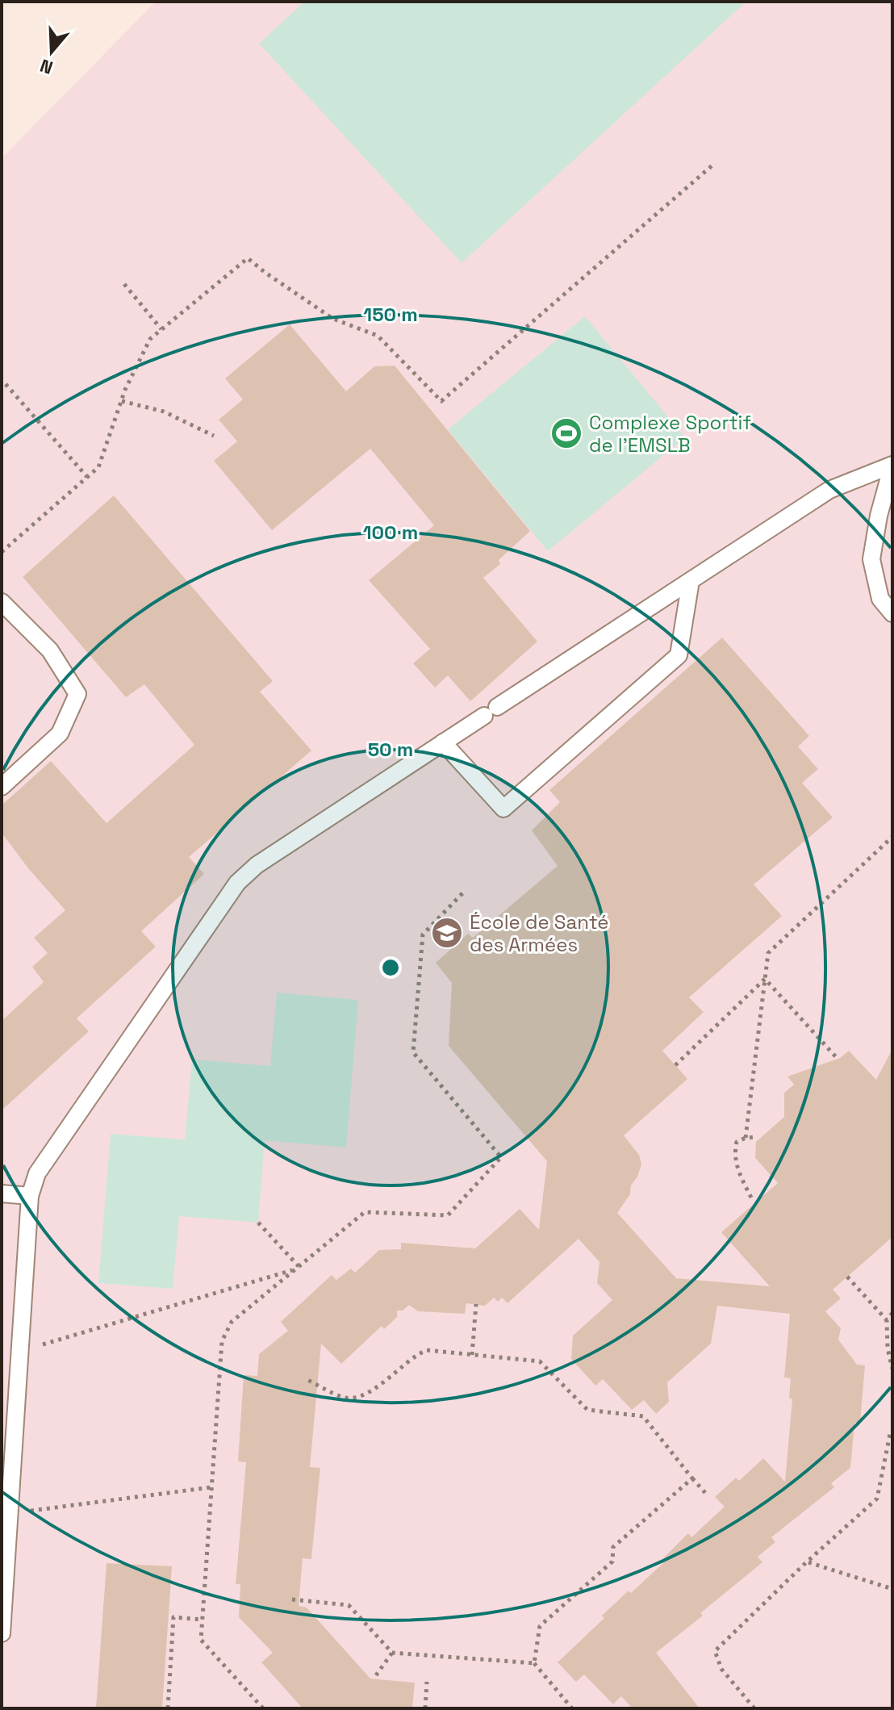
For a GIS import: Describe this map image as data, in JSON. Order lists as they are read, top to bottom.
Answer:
{
  "places": {
    "sports": ["Complexe Sportif de l'EMSLB"],
    "school or university": ["École de Santé des Armées"]
  },
  "north": "bottom",
  "rings": ["150 m", "100 m", "50 m"]
}
